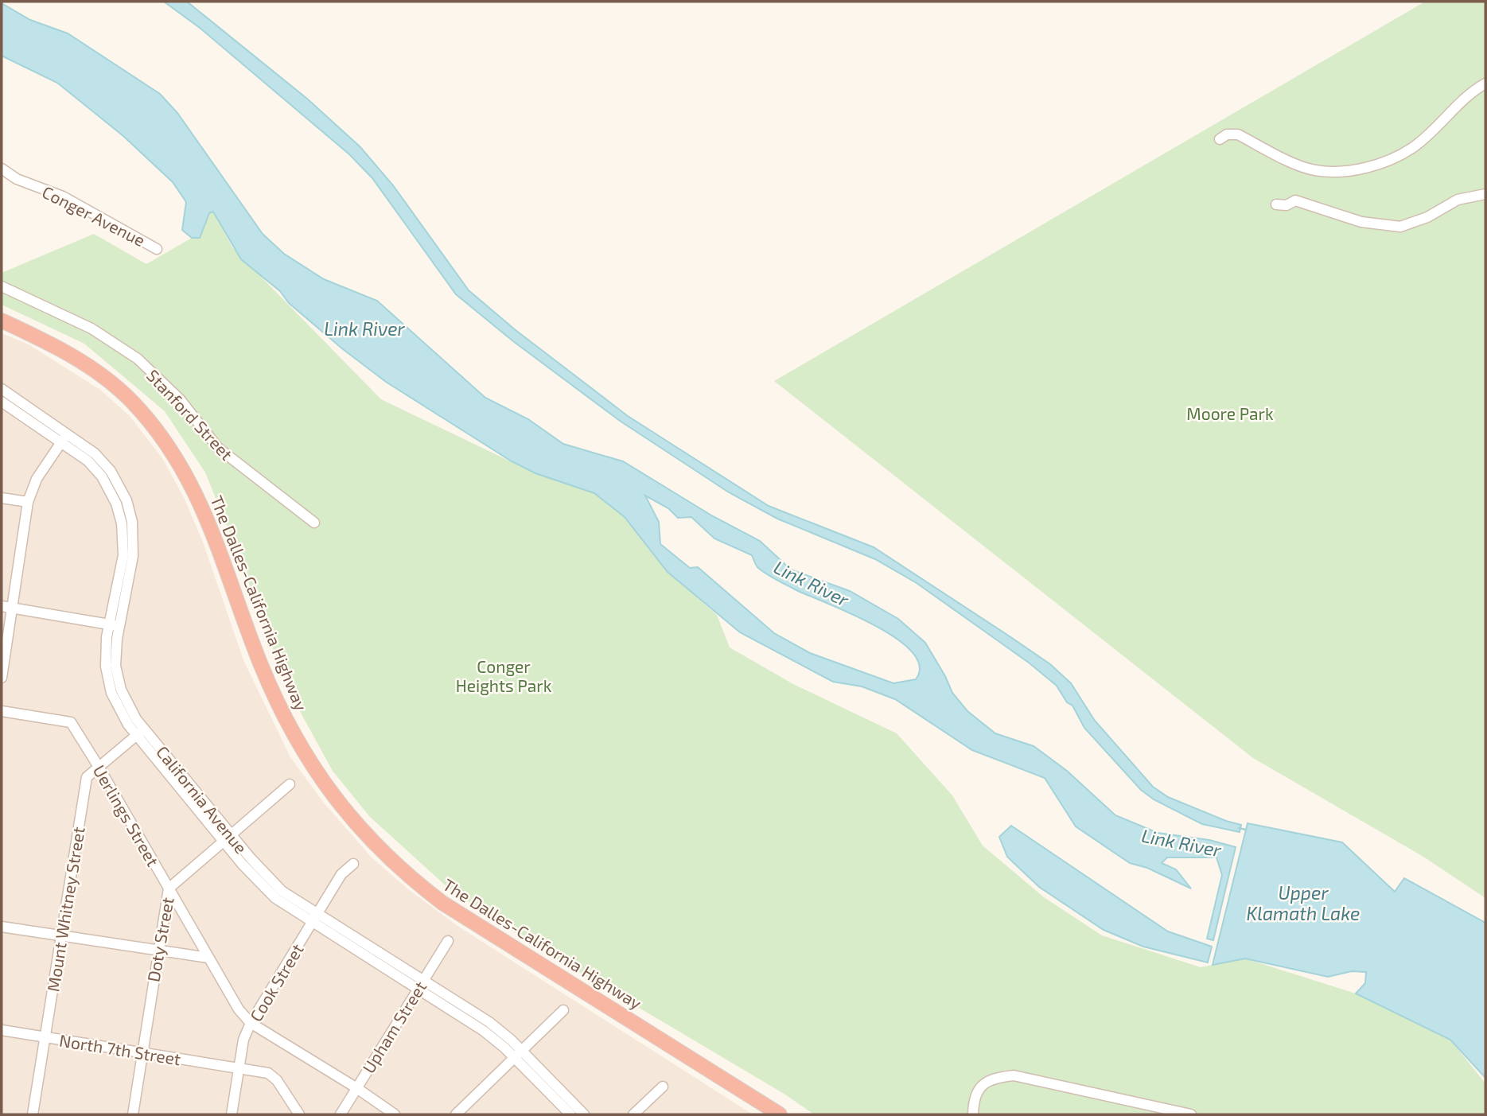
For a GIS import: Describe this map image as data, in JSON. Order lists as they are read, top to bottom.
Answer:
{
  "streets": {
    "highway": ["The Dalles-California Highway"],
    "street": [
      "Conger Avenue",
      "Stanford Street",
      "California Avenue",
      "Uerlings Street",
      "Mount Whitney Street",
      "Doty Street",
      "Cook Street",
      "Upham Street",
      "North 7th Street"
    ]
  },
  "crossings": [
    ["California Avenue", "Mount Whitney Street"],
    ["California Avenue", "Doty Street"],
    ["California Avenue", "Cook Street"],
    ["California Avenue", "Upham Street"],
    ["Uerlings Street", "Mount Whitney Street"],
    ["Uerlings Street", "Doty Street"],
    ["Uerlings Street", "Cook Street"],
    ["Mount Whitney Street", "North 7th Street"],
    ["Doty Street", "North 7th Street"],
    ["Cook Street", "North 7th Street"]
  ],
  "water": ["Link River", "Upper Klamath Lake"],
  "parks": ["Moore Park", "Conger Heights Park"]
}
